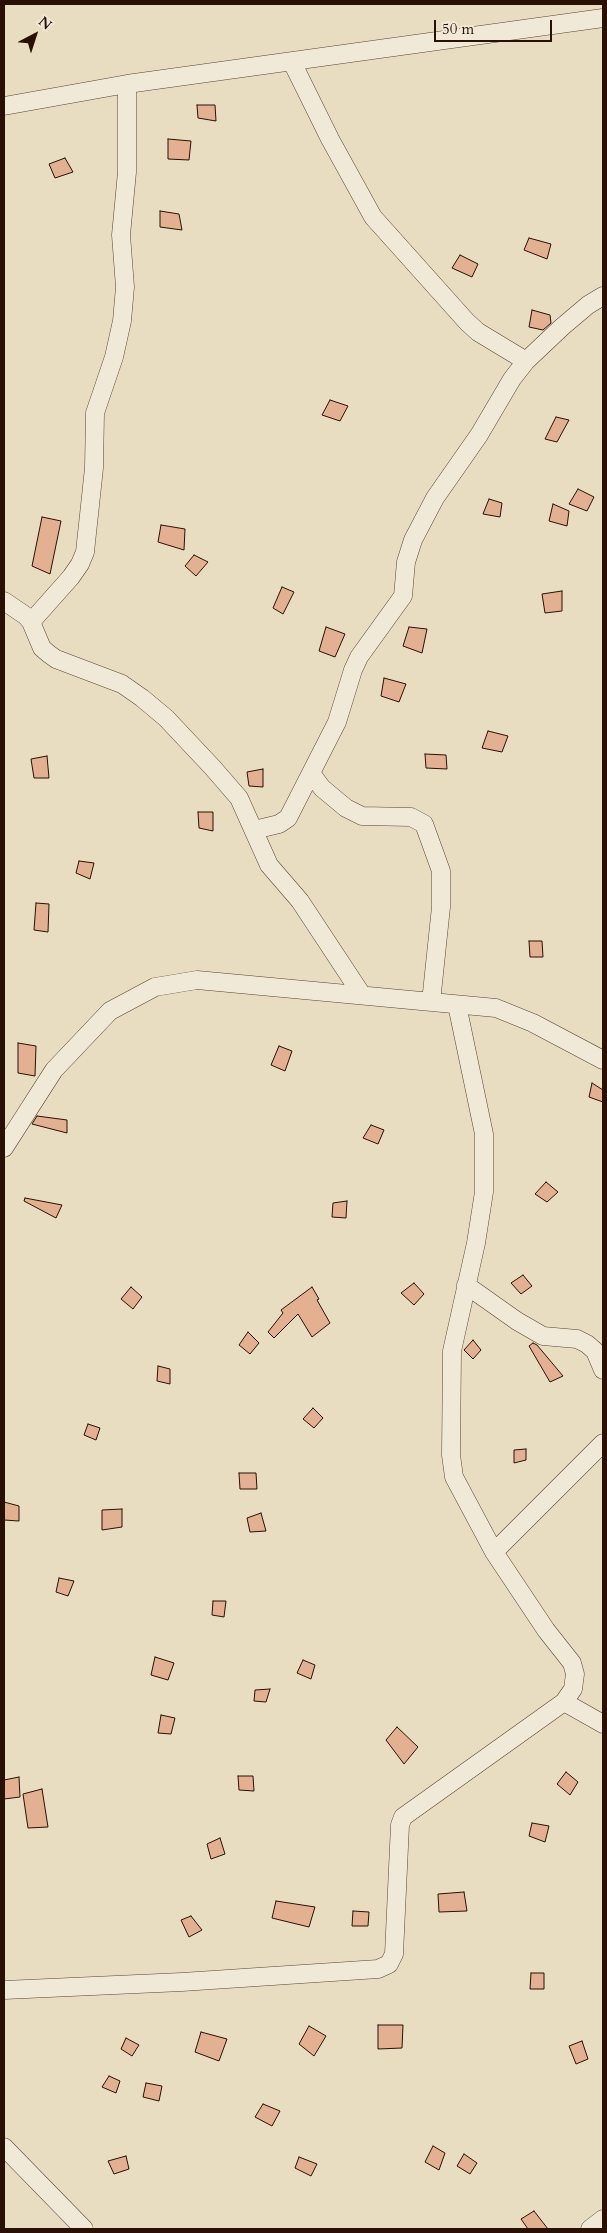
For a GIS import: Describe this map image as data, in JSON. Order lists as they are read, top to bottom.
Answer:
{
  "scale_bar": "50 m",
  "north": "top right"
}
